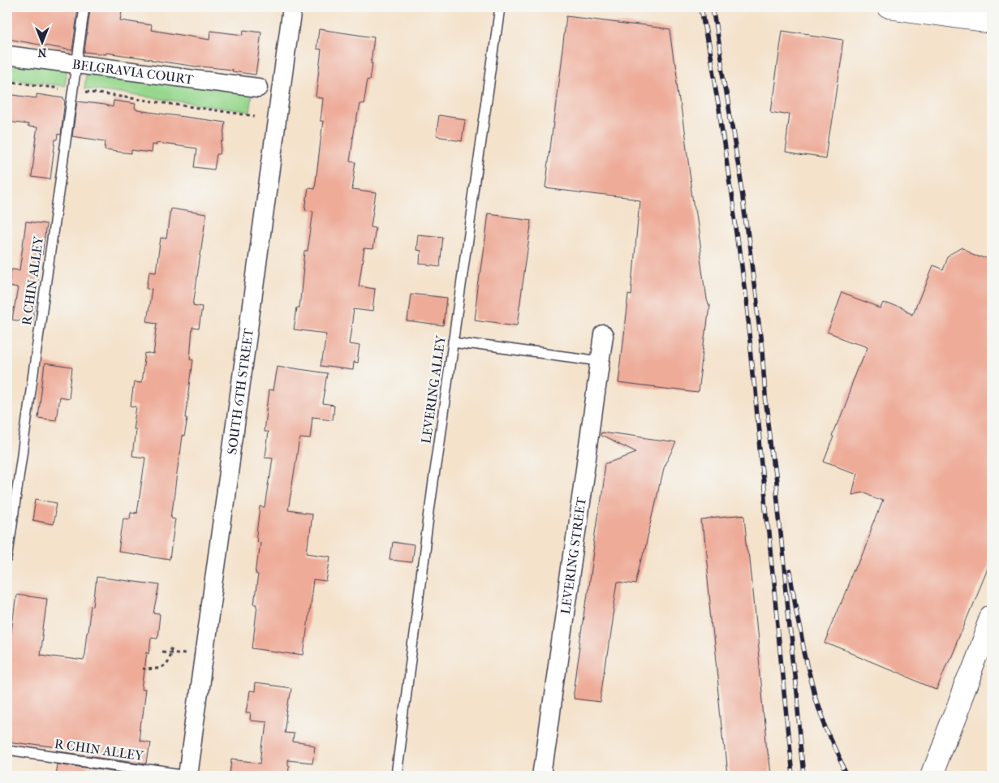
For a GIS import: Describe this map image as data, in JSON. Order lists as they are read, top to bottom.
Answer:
{
  "streets": {
    "street": ["BELGRAVIA COURT", "SOUTH 6TH STREET", "LEVERING STREET"],
    "lane": ["R CHIN ALLEY", "LEVERING ALLEY"]
  },
  "crossings": [
    ["BELGRAVIA COURT", "R CHIN ALLEY"],
    ["R CHIN ALLEY", "SOUTH 6TH STREET"]
  ],
  "north": "bottom"
}
